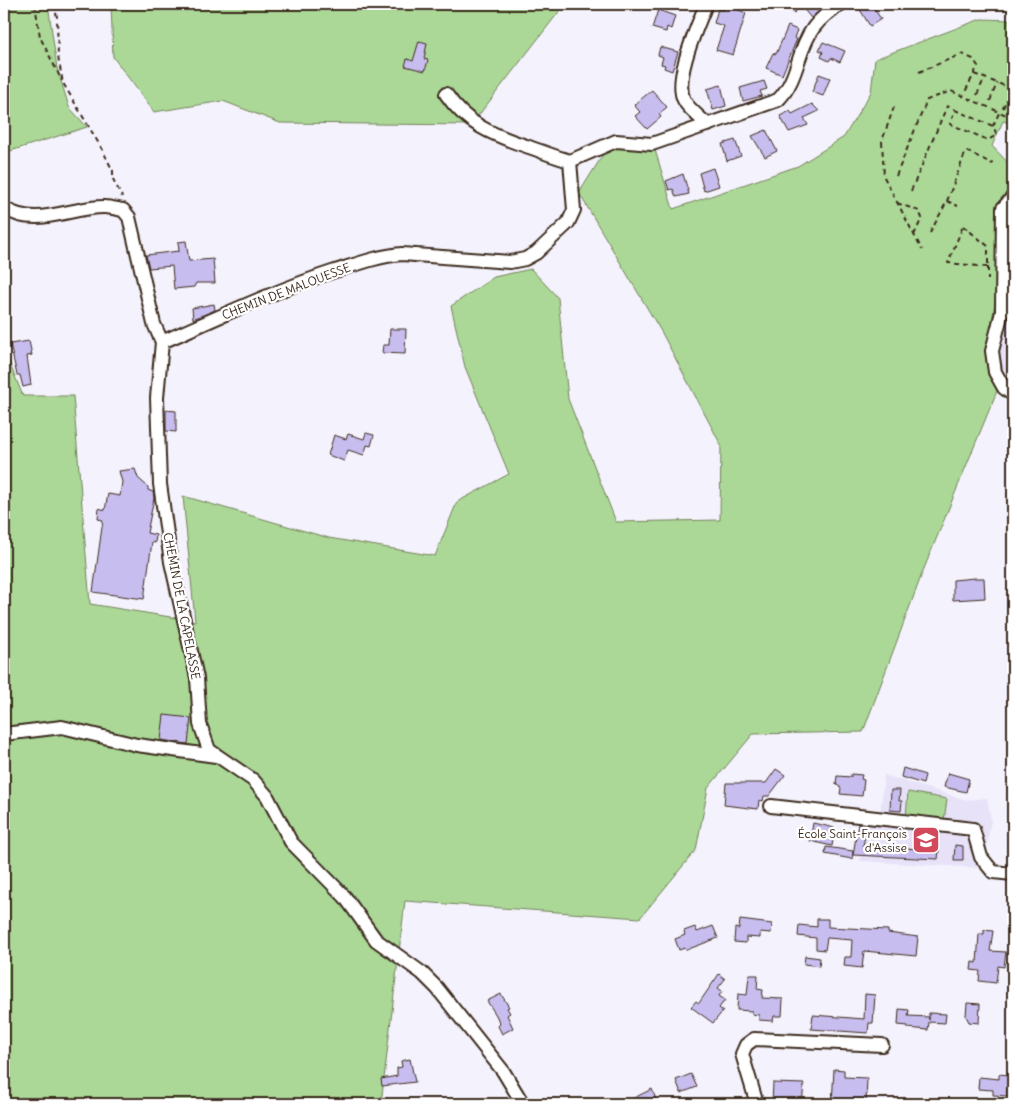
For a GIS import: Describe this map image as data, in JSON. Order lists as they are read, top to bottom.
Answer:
{
  "streets": {
    "street": ["CHEMIN DE MALOUESSE", "CHEMIN DE LA CAPELASSE"]
  },
  "crossings": [
    ["CHEMIN DE MALOUESSE", "CHEMIN DE LA CAPELASSE"]
  ],
  "places": {
    "school or university": ["École Saint-François d'Assise"]
  }
}
